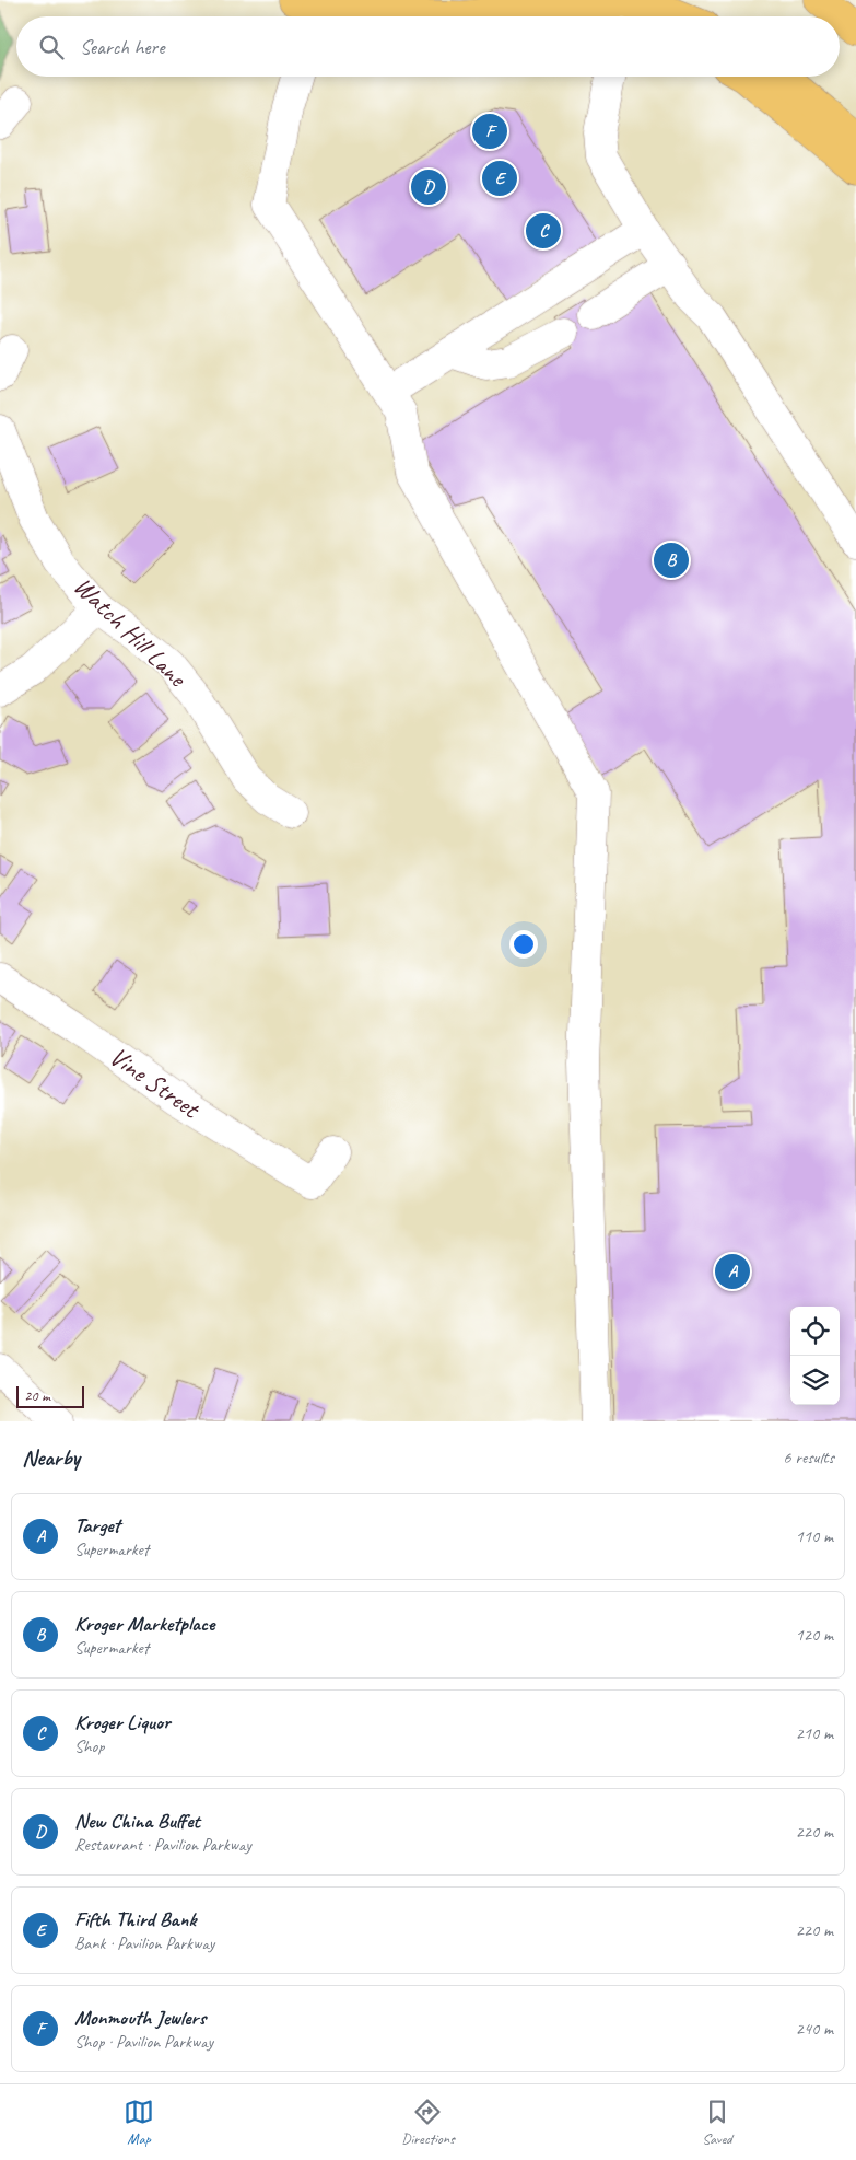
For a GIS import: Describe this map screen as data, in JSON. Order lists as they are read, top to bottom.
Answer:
{
  "streets": {
    "street": ["Watch Hill Lane", "Vine Street"]
  },
  "scale_bar": "20 m",
  "page": {
    "search": "Search here",
    "pins": [
      "F",
      "E",
      "D",
      "C",
      "B",
      "A"
    ],
    "scale": "20 m",
    "heading": ["Nearby", "6 results"],
    "list": [
      {
        "mark": "A",
        "name": "Target",
        "note": "Supermarket",
        "value": "110 m"
      },
      {
        "mark": "B",
        "name": "Kroger Marketplace",
        "note": "Supermarket",
        "value": "120 m"
      },
      {
        "mark": "C",
        "name": "Kroger Liquor",
        "note": "Shop",
        "value": "210 m"
      },
      {
        "mark": "D",
        "name": "New China Buffet",
        "note": "Restaurant · Pavilion Parkway",
        "value": "220 m"
      },
      {
        "mark": "E",
        "name": "Fifth Third Bank",
        "note": "Bank · Pavilion Parkway",
        "value": "220 m"
      },
      {
        "mark": "F",
        "name": "Monmouth Jewlers",
        "note": "Shop · Pavilion Parkway",
        "value": "240 m"
      }
    ],
    "nav": ["Map", "Directions", "Saved"]
  }
}
